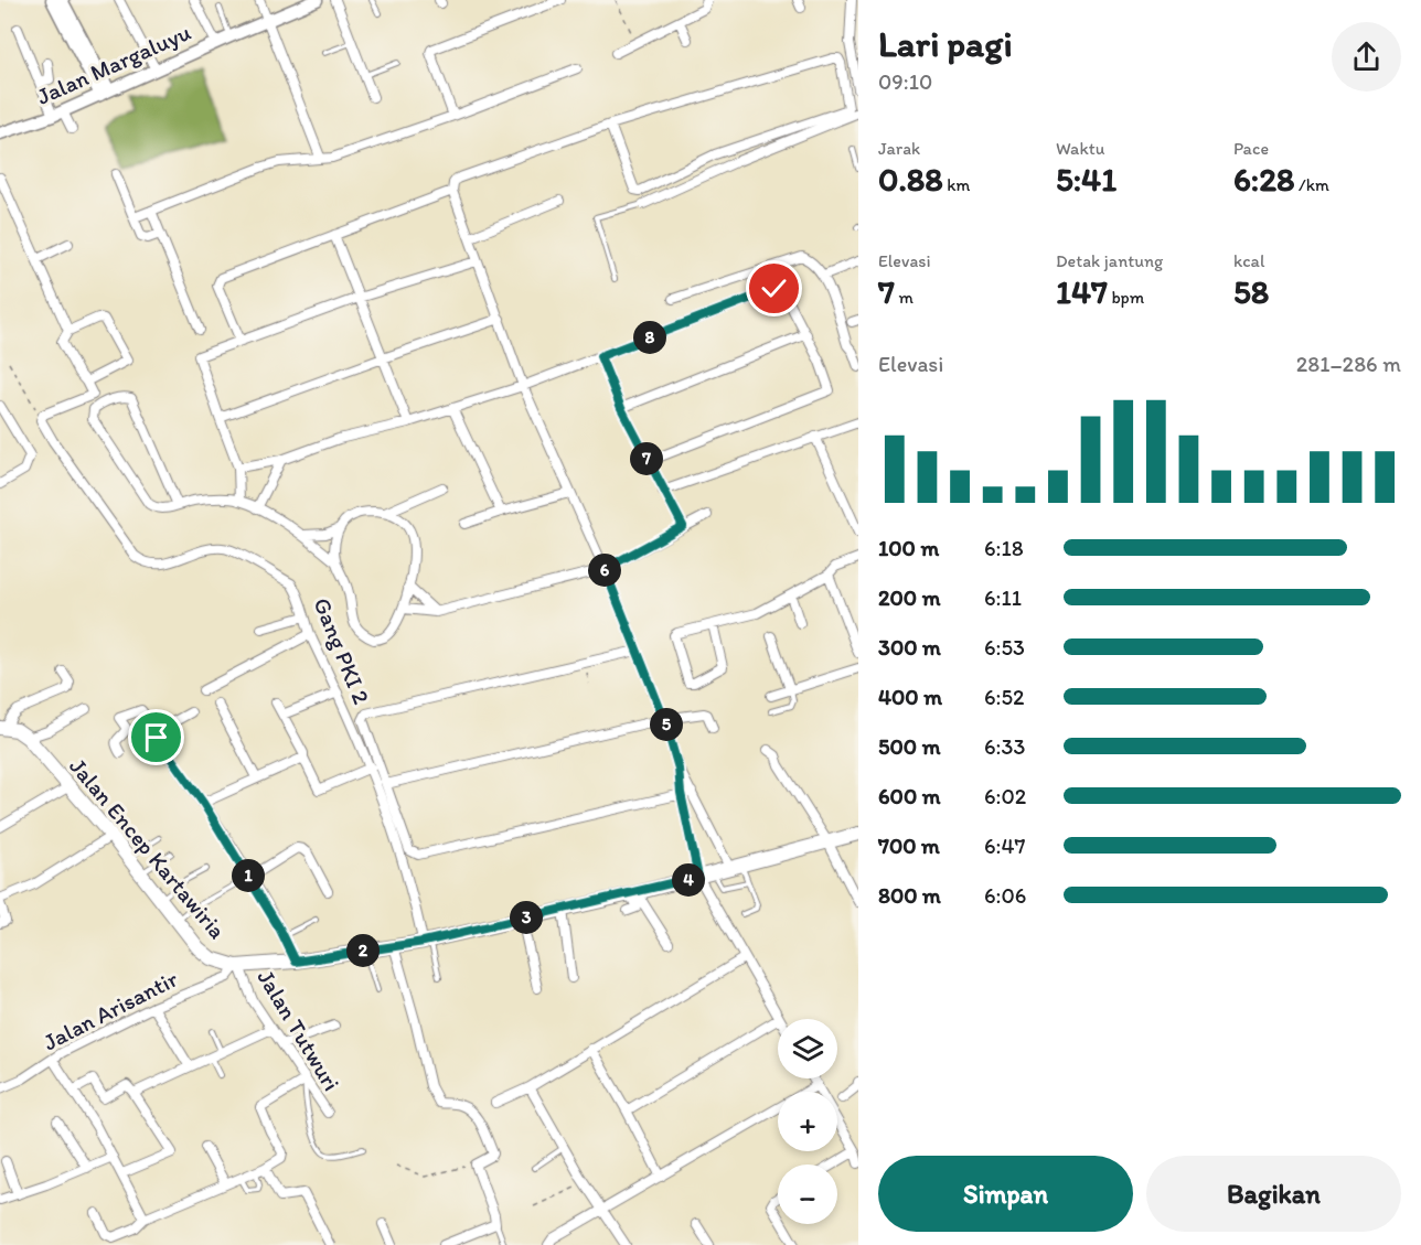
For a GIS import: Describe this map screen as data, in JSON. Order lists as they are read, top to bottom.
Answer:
{
  "streets": {
    "main road": ["Jalan Margaluyu", "Jalan Encep Kartawiria"],
    "street": ["Gang PKI 2", "Jalan Arisantir", "Jalan Tutwuri"]
  },
  "crossings": [
    ["Gang PKI 2", "Jalan Encep Kartawiria"],
    ["Jalan Encep Kartawiria", "Jalan Arisantir"],
    ["Jalan Encep Kartawiria", "Jalan Tutwuri"],
    ["Jalan Arisantir", "Jalan Tutwuri"]
  ],
  "page": {
    "heading": ["Lari pagi", "09:10"],
    "stats": [
      ["Jarak", "0.88 km"],
      ["Waktu", "5:41"],
      ["Pace", "6:28 /km"],
      ["Elevasi", "7 m"],
      ["Detak jantung", "147 bpm"],
      ["kcal", "58"]
    ],
    "pins": [
      "8",
      "7",
      "6",
      "5",
      "1",
      "4",
      "3",
      "2"
    ],
    "chart": ["Elevasi", "281–286 m"],
    "list": [
      {
        "name": "100 m",
        "note": "6:18"
      },
      {
        "name": "200 m",
        "note": "6:11"
      },
      {
        "name": "300 m",
        "note": "6:53"
      },
      {
        "name": "400 m",
        "note": "6:52"
      },
      {
        "name": "500 m",
        "note": "6:33"
      },
      {
        "name": "600 m",
        "note": "6:02"
      },
      {
        "name": "700 m",
        "note": "6:47"
      },
      {
        "name": "800 m",
        "note": "6:06"
      }
    ],
    "map_buttons": ["+", "−"],
    "buttons": ["Simpan", "Bagikan"]
  }
}
